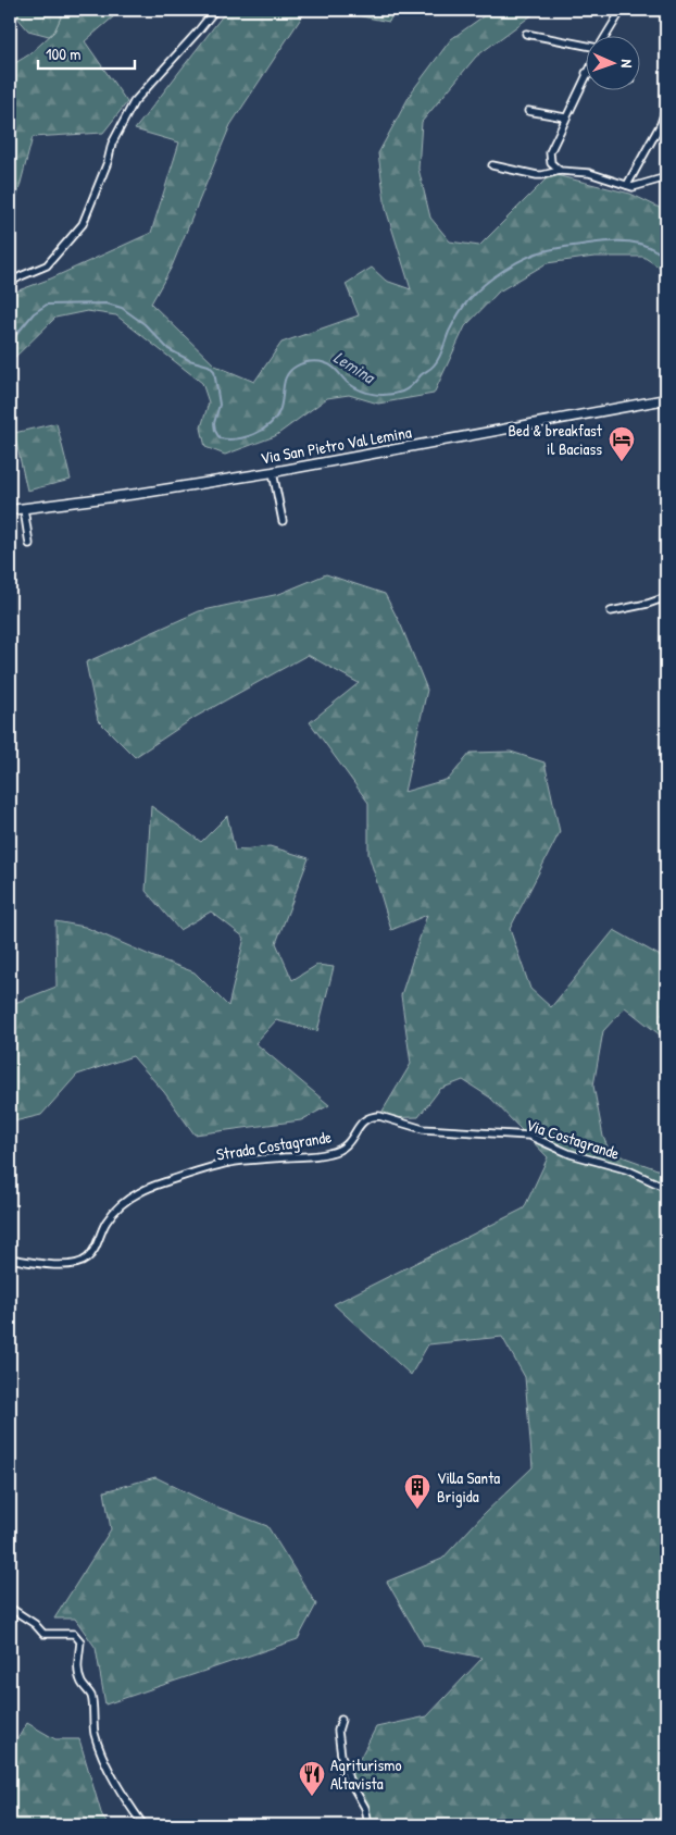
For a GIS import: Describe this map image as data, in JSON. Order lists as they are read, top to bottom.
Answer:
{
  "streets": {
    "street": ["Via San Pietro Val Lemina", "Via Costagrande", "Strada Costagrande"]
  },
  "crossings": [
    ["Via Costagrande", "Strada Costagrande"]
  ],
  "water": ["Lemina"],
  "places": {
    "hotel": ["Bed & breakfast il Baciass"],
    "building": ["Villa Santa Brigida"],
    "restaurant": ["Agriturismo Altavista"]
  },
  "scale_bar": "100 m",
  "north": "right"
}
